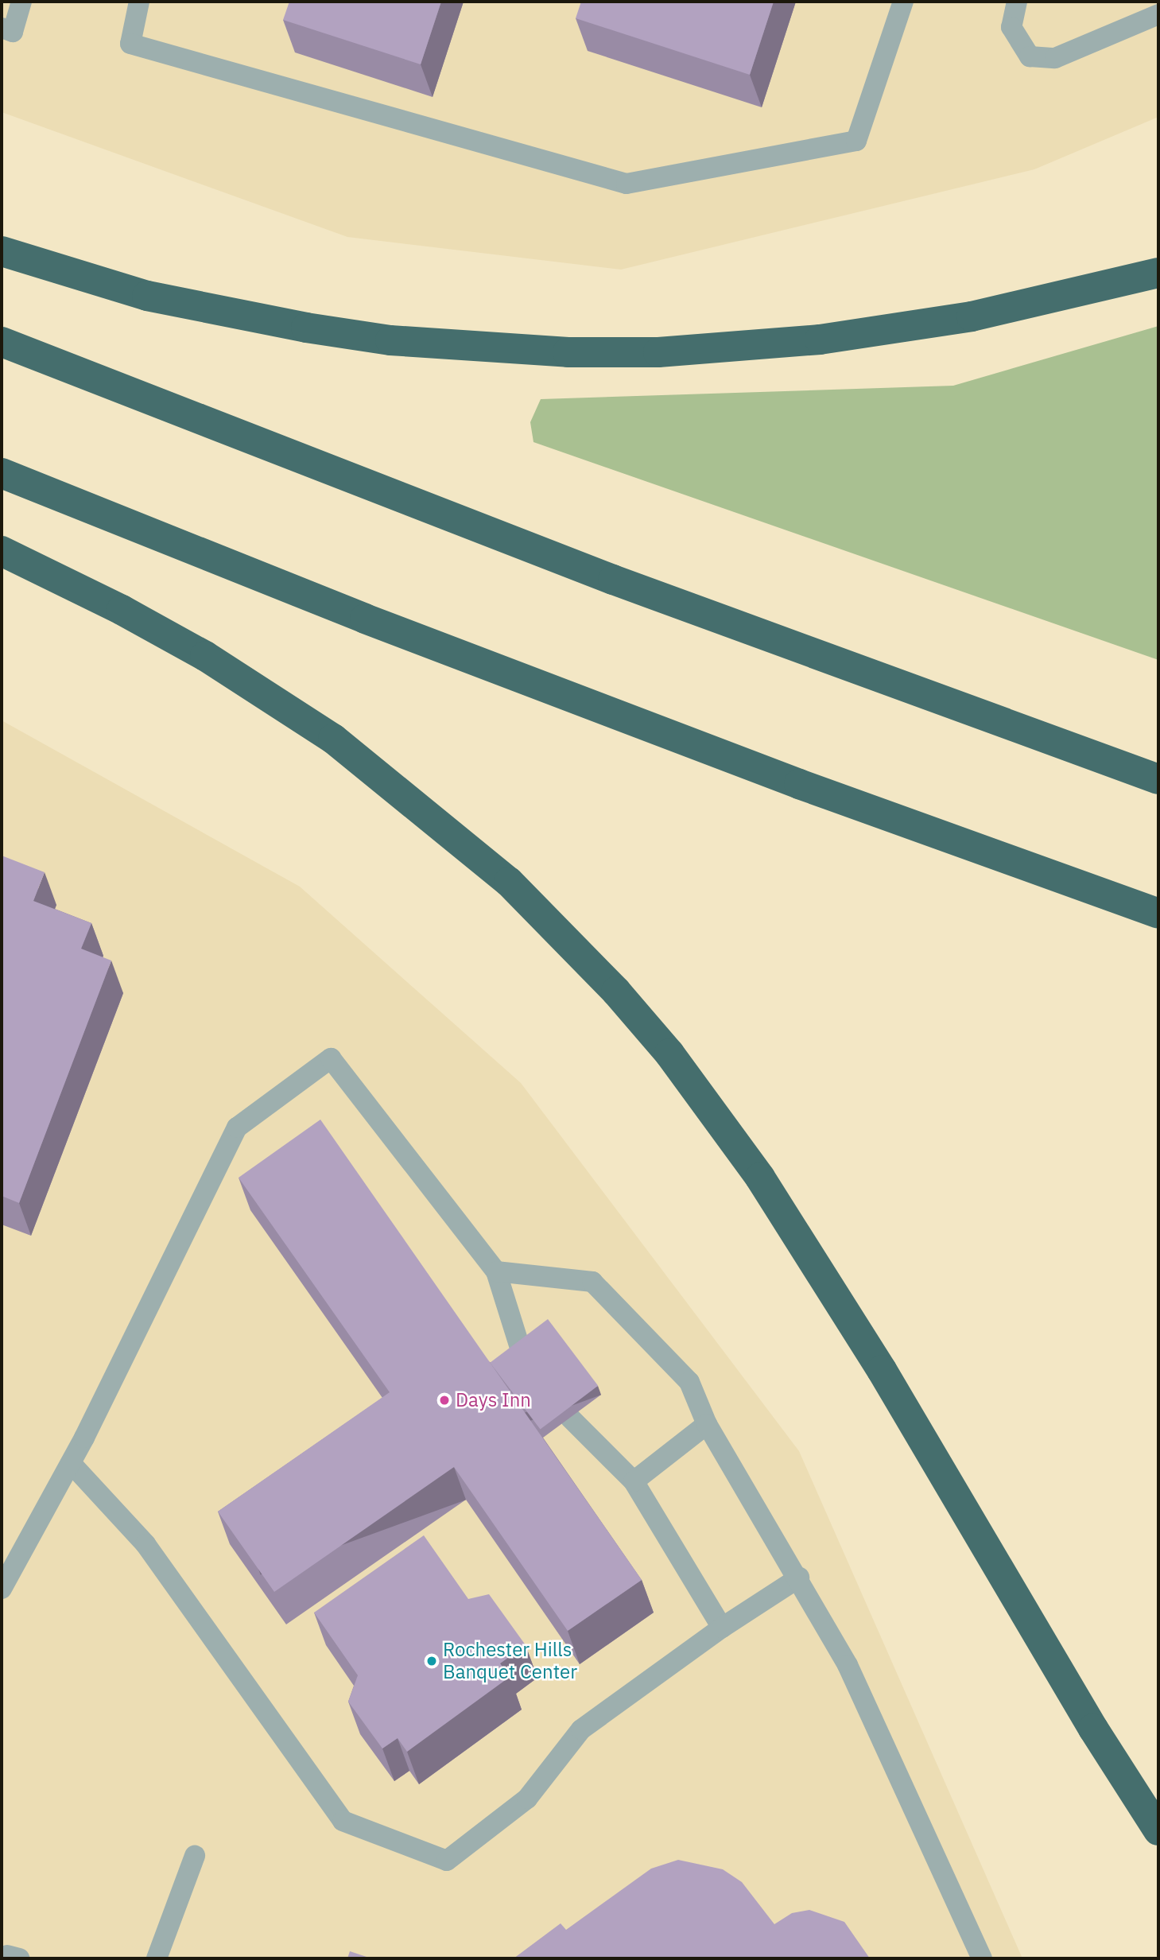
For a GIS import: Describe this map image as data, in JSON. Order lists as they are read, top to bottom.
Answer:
{
  "places": ["Days Inn", "Rochester Hills Banquet Center"]
}
